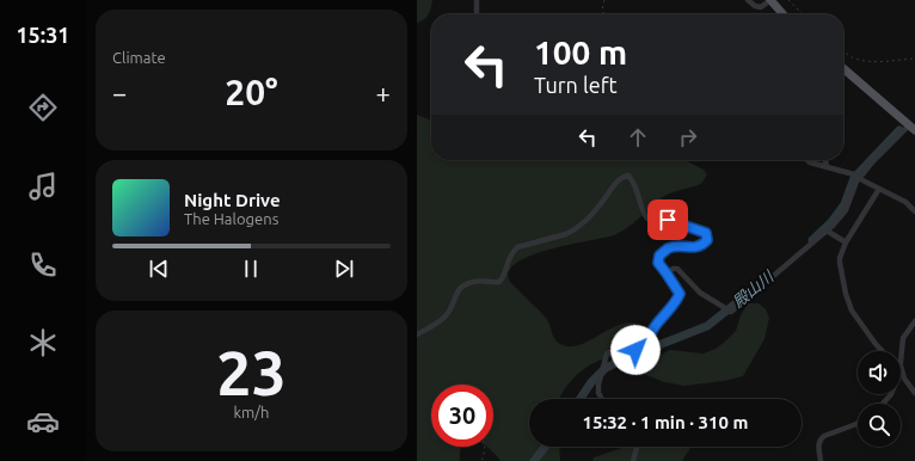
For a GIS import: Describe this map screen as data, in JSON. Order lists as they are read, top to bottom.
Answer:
{
  "water": ["殿山川"],
  "page": {
    "tabs": "15:31",
    "tile": [
      "Climate",
      ["23", "km/h"]
    ],
    "turn": ["100 m", "Turn left"],
    "heat": ["−", "20°", "+"],
    "song": ["Night Drive", "The Halogens"],
    "limit": "30",
    "trip": "15:32 · 1 min · 310 m"
  }
}
